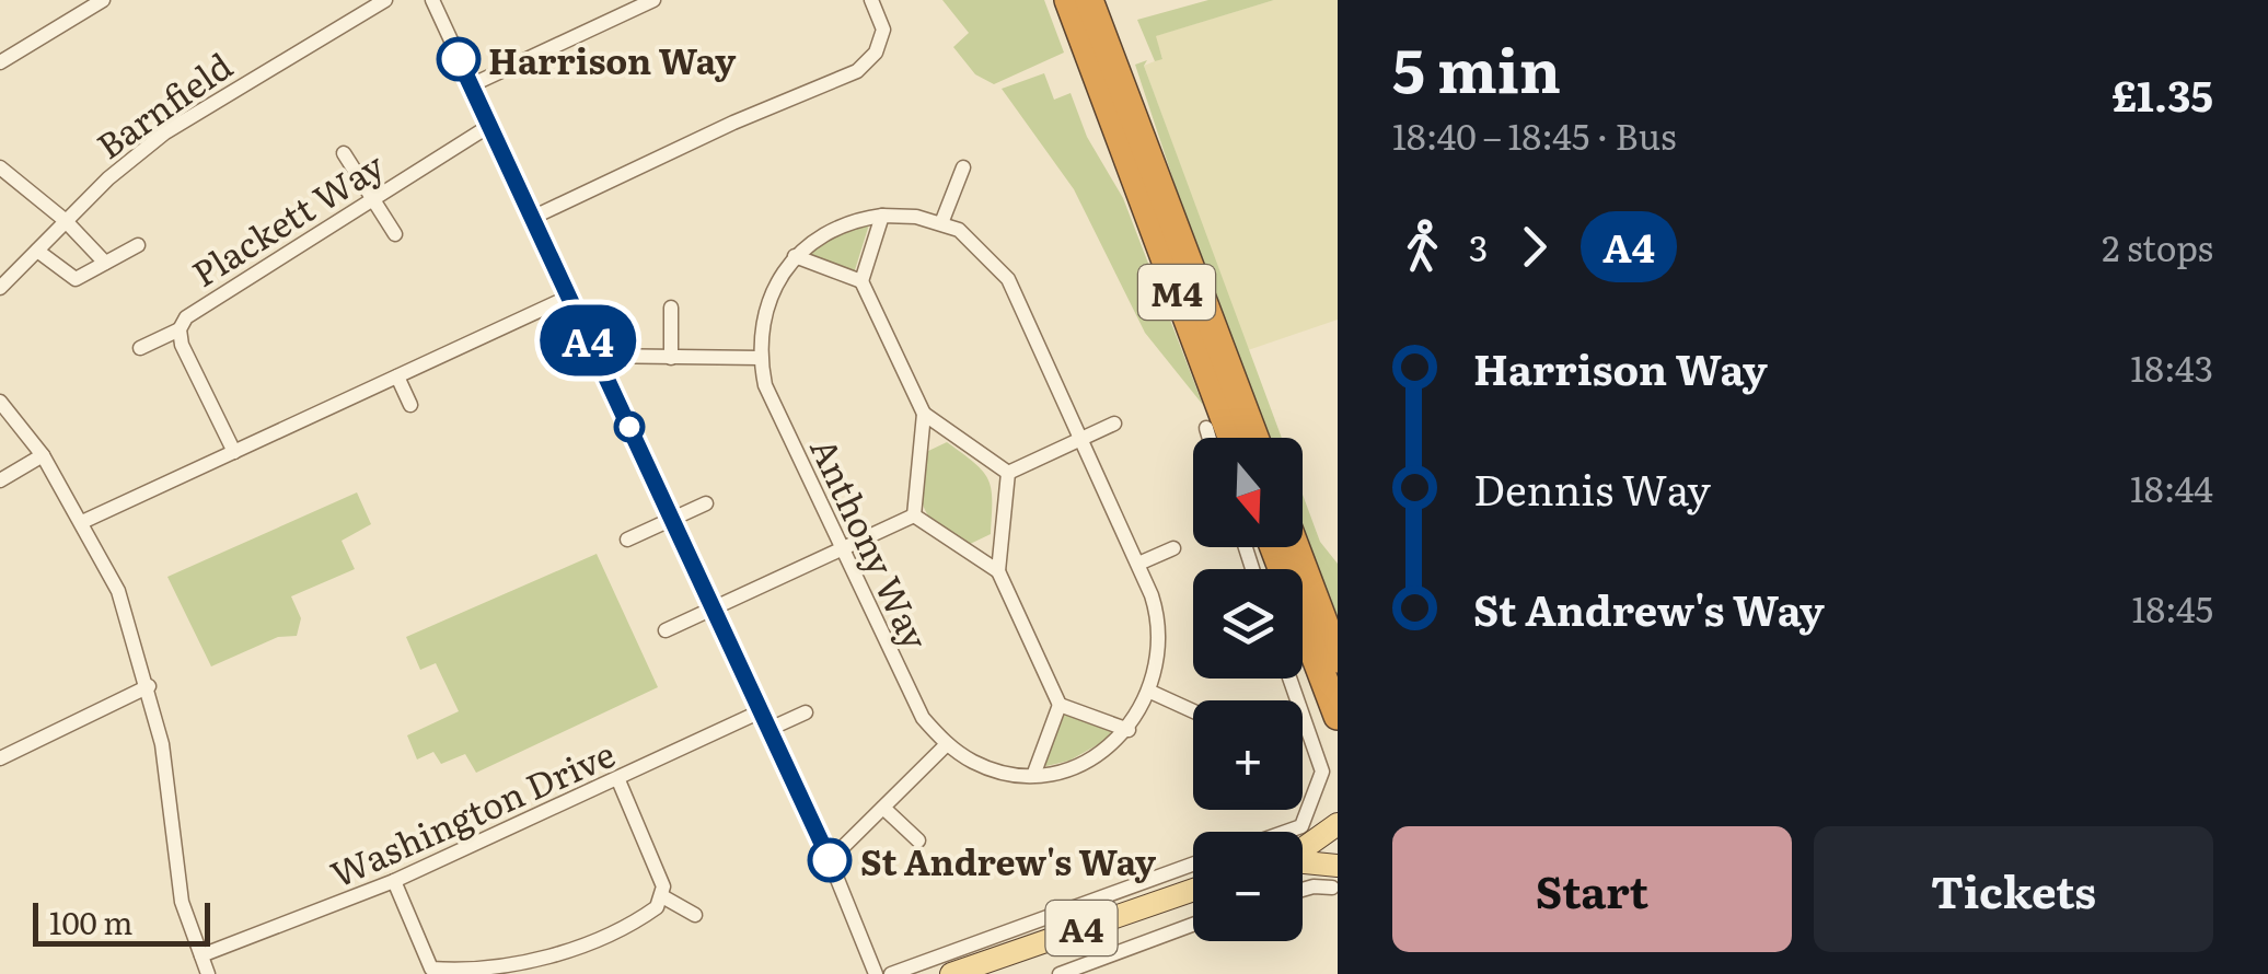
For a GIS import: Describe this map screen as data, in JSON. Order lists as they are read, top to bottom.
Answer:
{
  "streets": {
    "highway": ["M4"],
    "main road": ["A4"],
    "street": [
      "Barnfield",
      "Plackett Way",
      "Anthony Way",
      "Washington Drive"
    ]
  },
  "places": ["Harrison Way", "St Andrew's Way"],
  "lines": ["bus line A4"],
  "scale_bar": "100 m",
  "north": "bottom",
  "page": {
    "on_map": "A4",
    "heading": ["5 min", "18:40 – 18:45 · Bus", "£1.35"],
    "legs": ["3", "A4", "2 stops"],
    "list": [
      {
        "name": "Harrison Way",
        "value": "18:43"
      },
      {
        "name": "Dennis Way",
        "value": "18:44"
      },
      {
        "name": "St Andrew's Way",
        "value": "18:45"
      }
    ],
    "map_buttons": ["+", "−"],
    "buttons": ["Start", "Tickets"],
    "scale": "100 m"
  }
}
